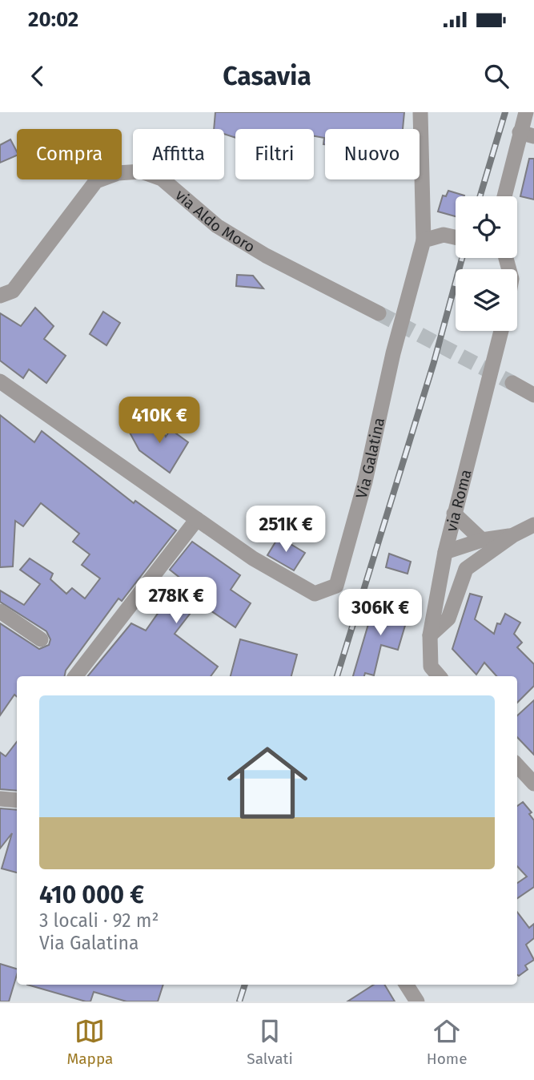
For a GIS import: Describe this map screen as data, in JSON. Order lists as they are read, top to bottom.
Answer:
{
  "streets": {
    "street": ["via Aldo Moro", "Via Galatina", "via Roma"]
  },
  "page": {
    "status": "20:02",
    "header": "Casavia",
    "chip": [
      "Compra",
      "Affitta",
      "Filtri",
      "Nuovo"
    ],
    "price": [
      "410K €",
      "251K €",
      "278K €",
      "306K €"
    ],
    "list": [
      {
        "name": "410 000 €",
        "note": "3 locali · 92 m² · Via Galatina"
      }
    ],
    "tabs": ["Mappa", "Salvati", "Home"]
  }
}
